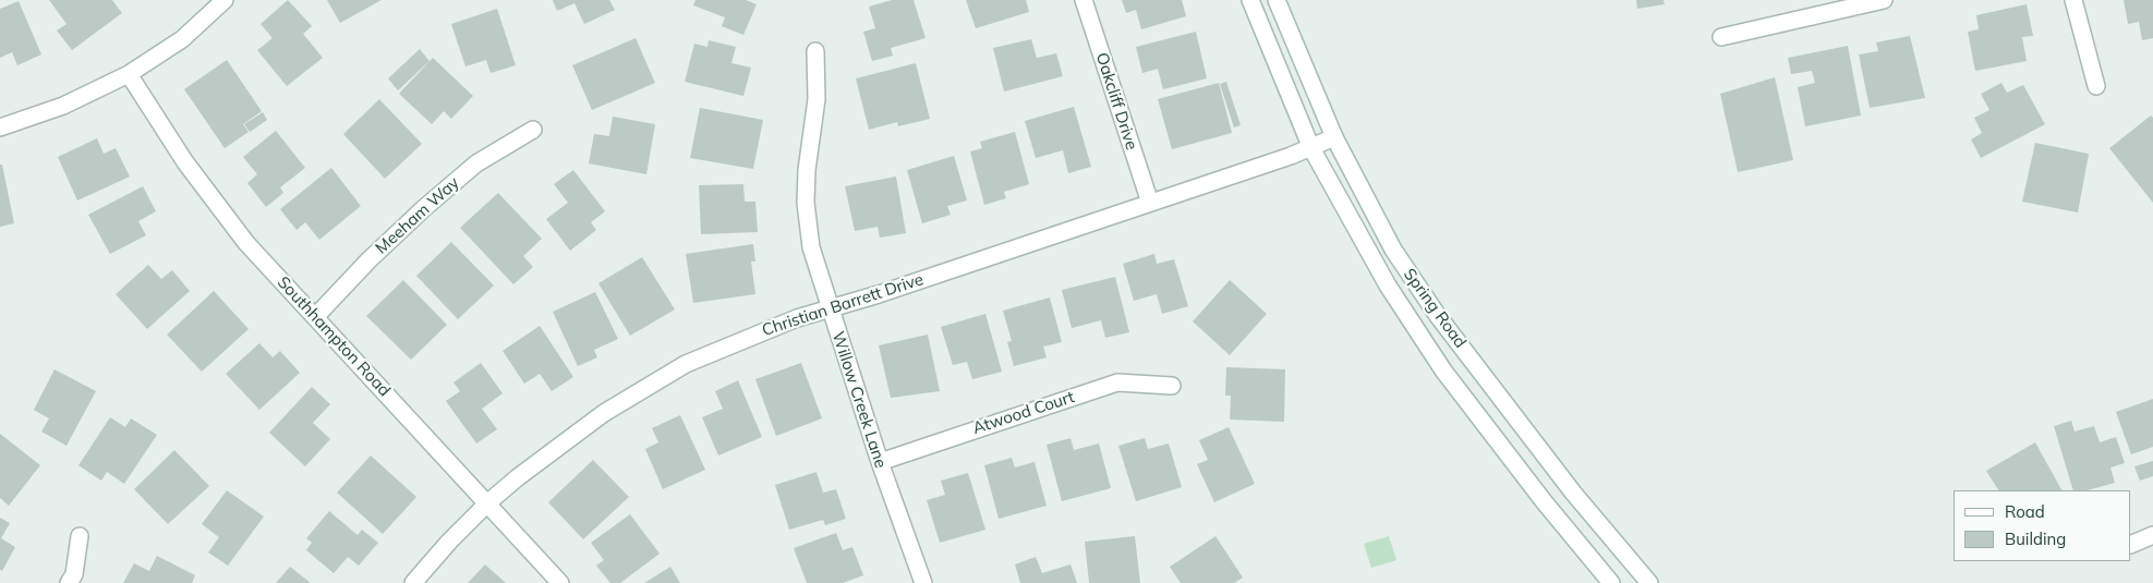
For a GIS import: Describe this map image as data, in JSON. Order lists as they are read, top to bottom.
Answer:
{
  "streets": {
    "street": [
      "Oakcliff Drive",
      "Meeham Way",
      "Christian Barrett Drive",
      "Spring Road",
      "Southhampton Road",
      "Willow Creek Lane",
      "Atwood Court"
    ]
  },
  "crossings": [
    ["Oakcliff Drive", "Christian Barrett Drive"],
    ["Meeham Way", "Southhampton Road"],
    ["Christian Barrett Drive", "Spring Road"],
    ["Christian Barrett Drive", "Southhampton Road"],
    ["Christian Barrett Drive", "Willow Creek Lane"],
    ["Willow Creek Lane", "Atwood Court"]
  ],
  "legend": ["Road", "Building"]
}
